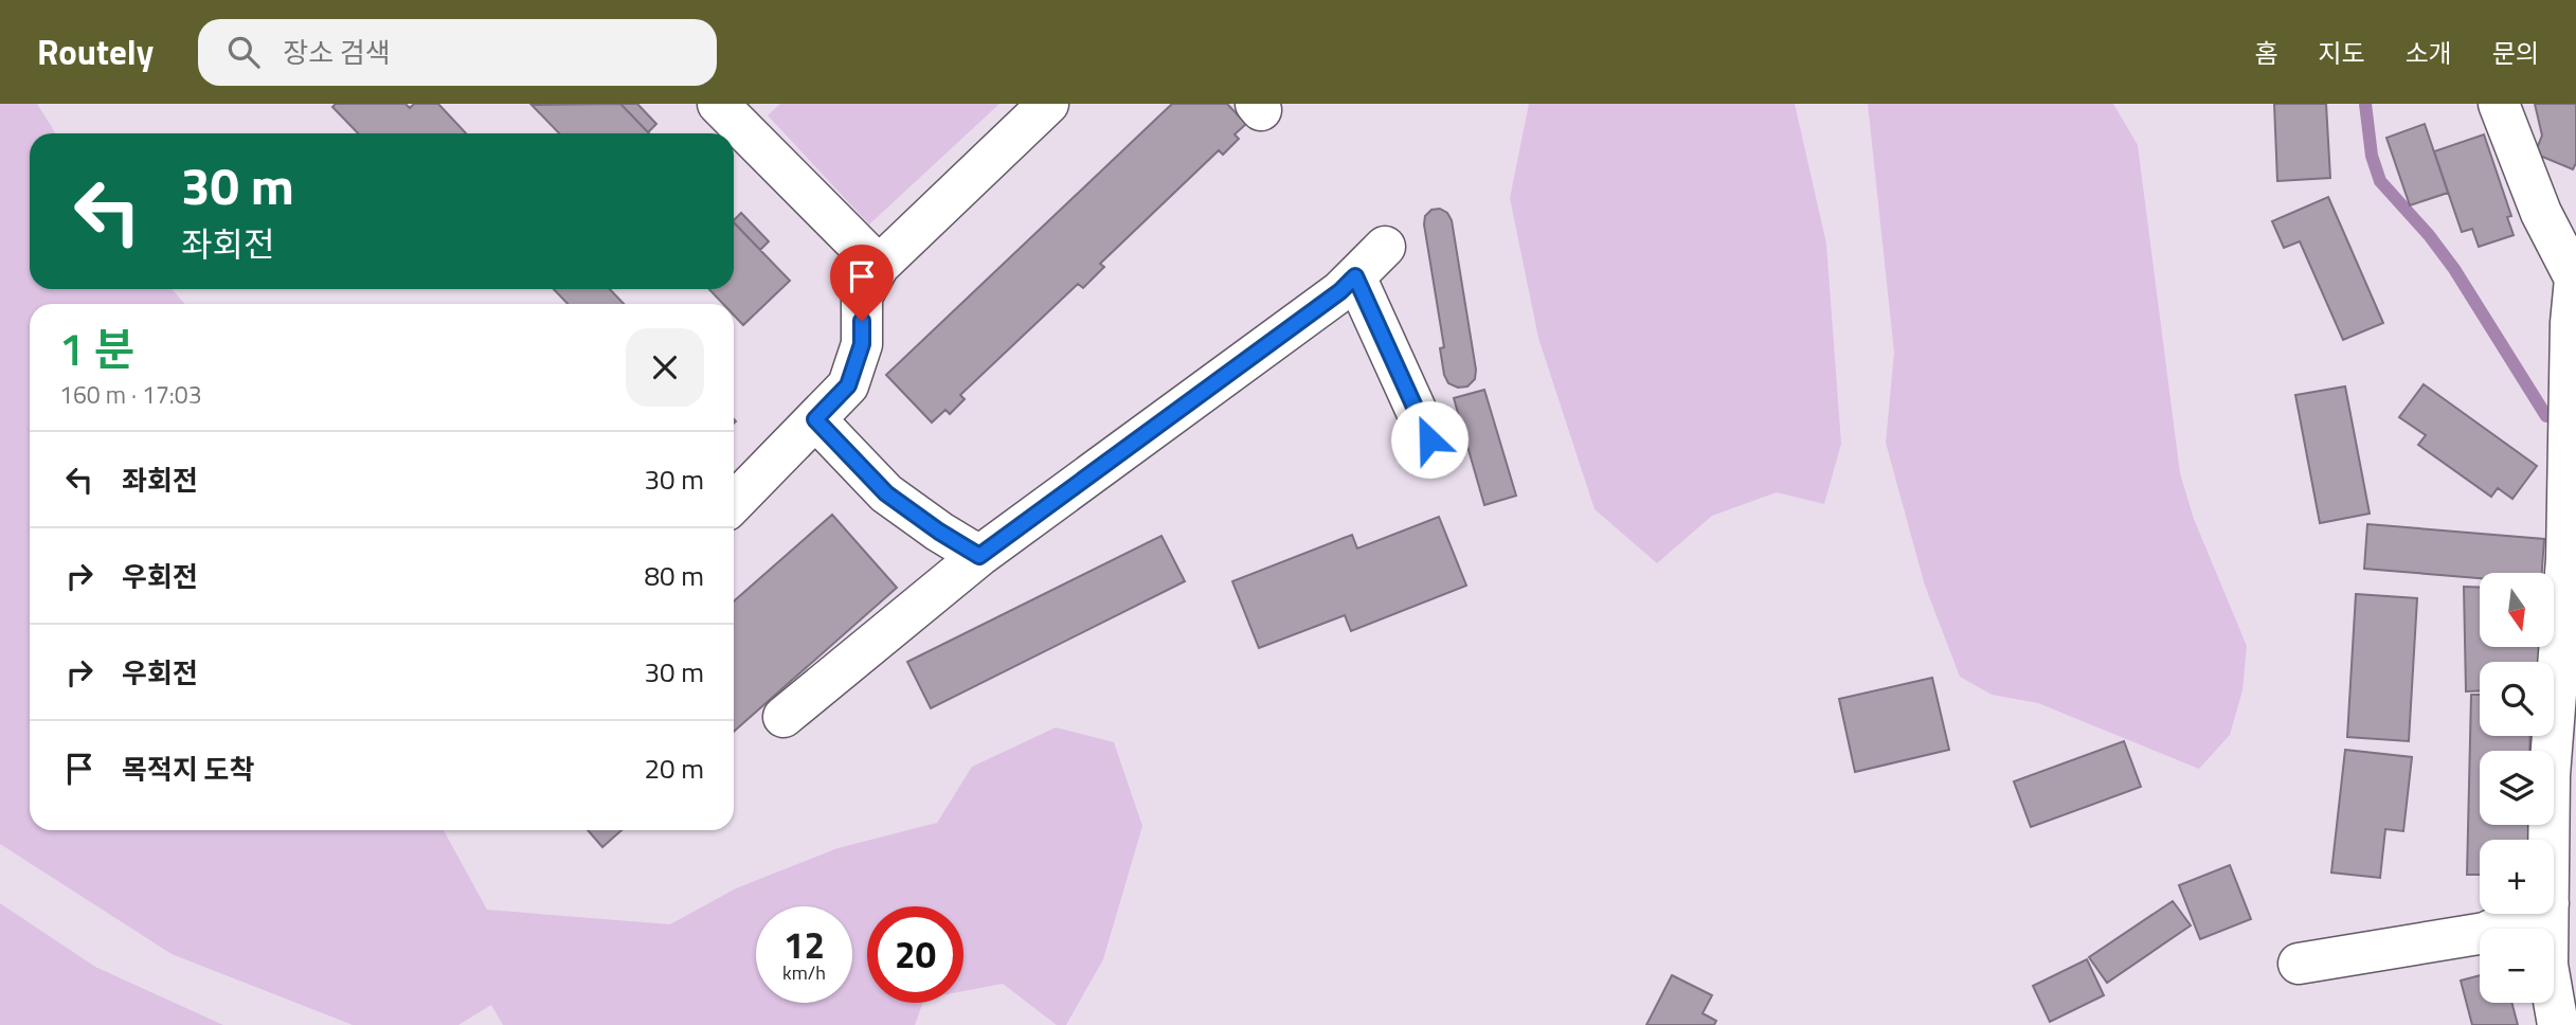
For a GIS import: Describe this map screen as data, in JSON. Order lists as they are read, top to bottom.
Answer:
{
  "north": "bottom",
  "page": {
    "header": "Routely",
    "search": "장소 검색",
    "nav": [
      "홈",
      "지도",
      "소개",
      "문의"
    ],
    "turn": ["30 m", "좌회전"],
    "heading": ["1 분", "160 m · 17:03"],
    "list": [
      {
        "name": "좌회전",
        "value": "30 m"
      },
      {
        "name": "우회전",
        "value": "80 m"
      },
      {
        "name": "우회전",
        "value": "30 m"
      },
      {
        "name": "목적지 도착",
        "value": "20 m"
      }
    ],
    "map_buttons": ["+", "−"],
    "speed": "12 km/h",
    "limit": "20"
  }
}
